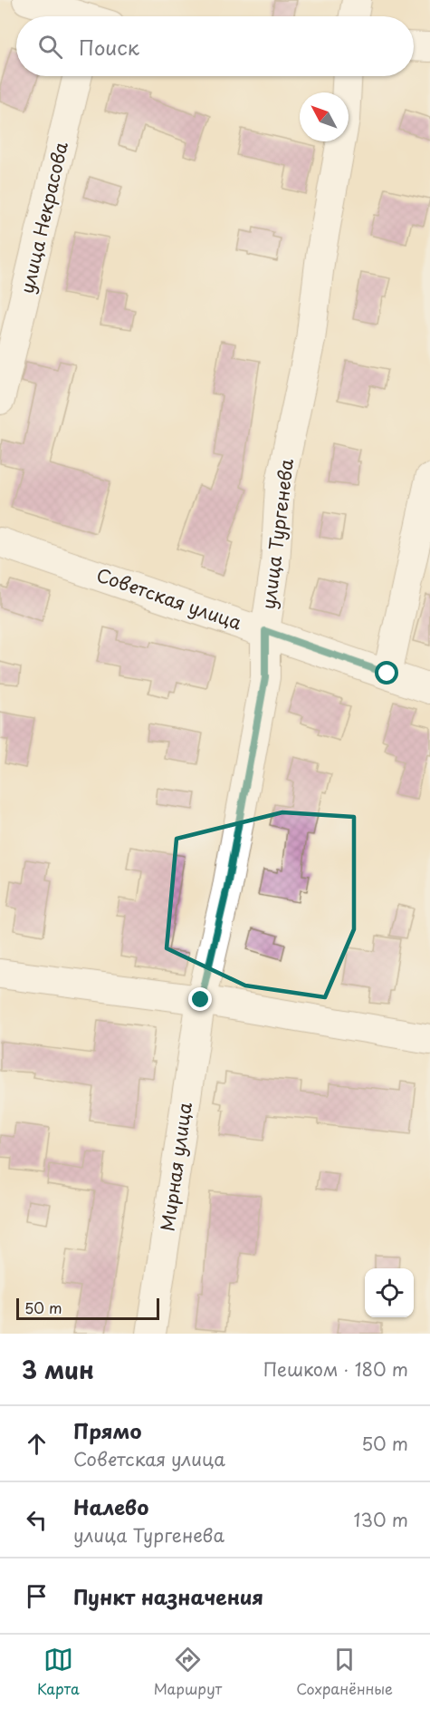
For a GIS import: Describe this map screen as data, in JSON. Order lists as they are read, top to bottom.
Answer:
{
  "streets": {
    "street": [
      "улица Некрасова",
      "улица Тургенева",
      "Советская улица",
      "Мирная улица"
    ]
  },
  "crossings": [
    ["улица Тургенева", "Советская улица"],
    ["улица Тургенева", "Мирная улица"]
  ],
  "scale_bar": "50 m",
  "north": "top left",
  "page": {
    "search": "Поиск",
    "scale": "50 m",
    "heading": ["3 мин", "Пешком · 180 m"],
    "list": [
      ["Прямо", "Советская улица", "50 m"],
      ["Налево", "улица Тургенева", "130 m"],
      "Пункт назначения"
    ],
    "nav": ["Карта", "Маршрут", "Сохранённые"]
  }
}
